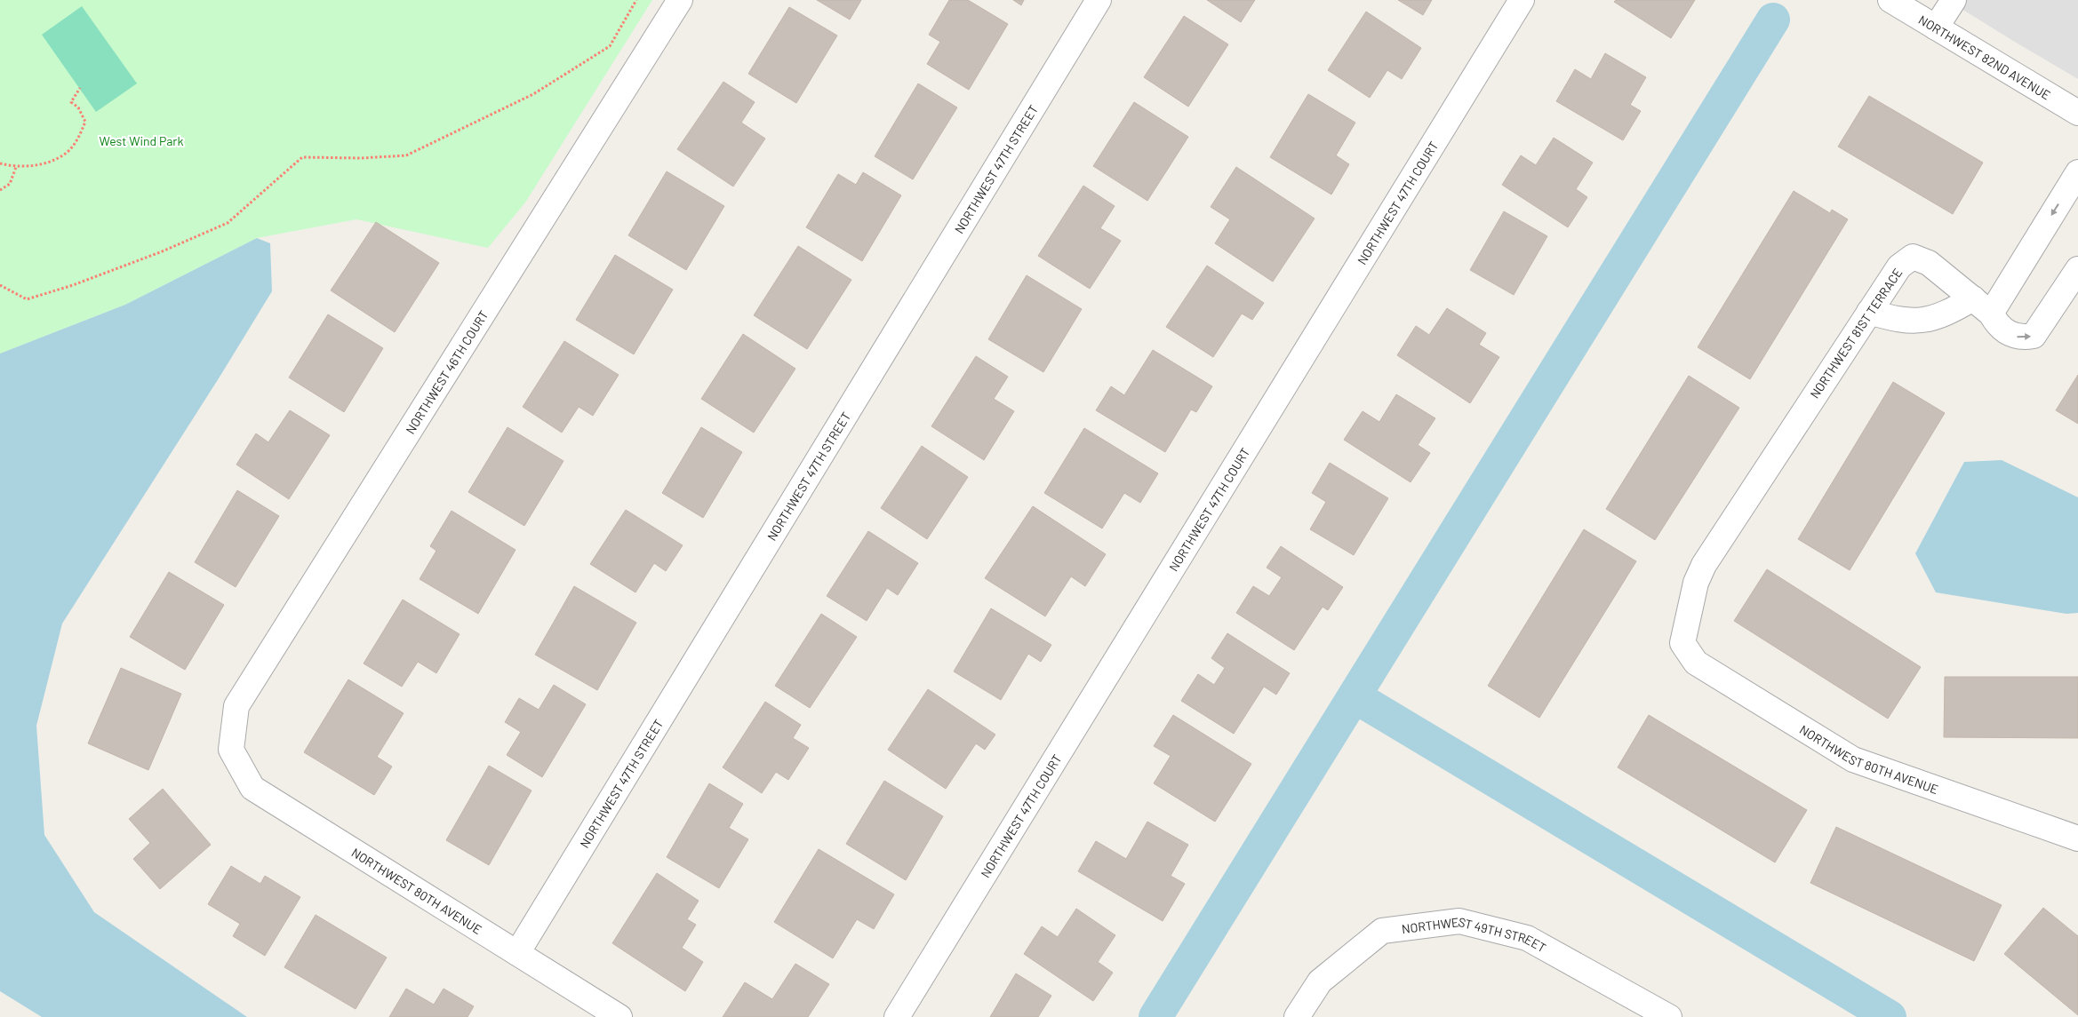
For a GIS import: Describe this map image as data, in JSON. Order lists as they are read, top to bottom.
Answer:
{
  "streets": {
    "street": [
      "NORTHWEST 82ND AVENUE",
      "NORTHWEST 47TH STREET",
      "NORTHWEST 47TH COURT",
      "NORTHWEST 81ST TERRACE",
      "NORTHWEST 46TH COURT",
      "NORTHWEST 80TH AVENUE",
      "NORTHWEST 49TH STREET"
    ]
  },
  "crossings": [
    ["NORTHWEST 47TH STREET", "NORTHWEST 80TH AVENUE"],
    ["NORTHWEST 81ST TERRACE", "NORTHWEST 80TH AVENUE"],
    ["NORTHWEST 46TH COURT", "NORTHWEST 80TH AVENUE"]
  ],
  "parks": ["West Wind Park"]
}
